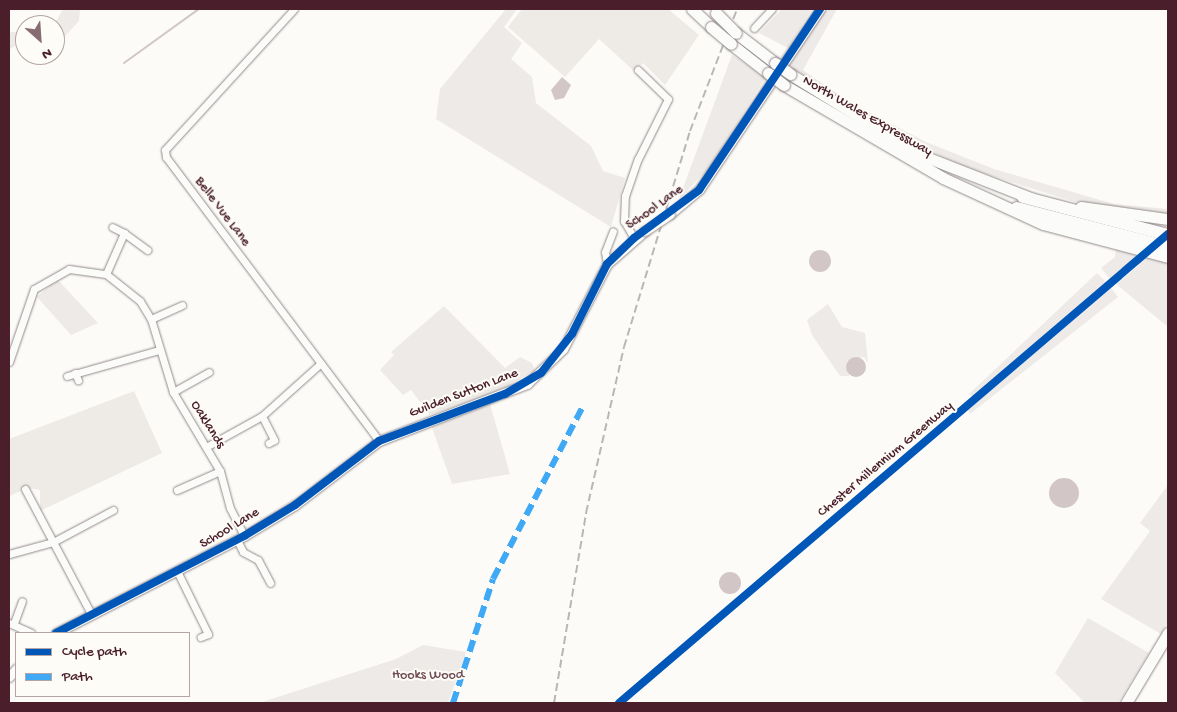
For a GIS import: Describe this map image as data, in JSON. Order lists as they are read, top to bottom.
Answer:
{
  "streets": {
    "main road": ["North Wales Expressway"],
    "street": [
      "School Lane",
      "Belle Vue Lane",
      "Guilden Sutton Lane",
      "Oaklands"
    ],
    "cycle path": ["Chester Millennium Greenway"]
  },
  "crossings": [
    ["School Lane", "Belle Vue Lane"],
    ["School Lane", "Guilden Sutton Lane"],
    ["School Lane", "Oaklands"],
    ["Belle Vue Lane", "Guilden Sutton Lane"]
  ],
  "parks": ["Hooks Wood"],
  "legend": ["Cycle path", "Path"],
  "north": "bottom right"
}
